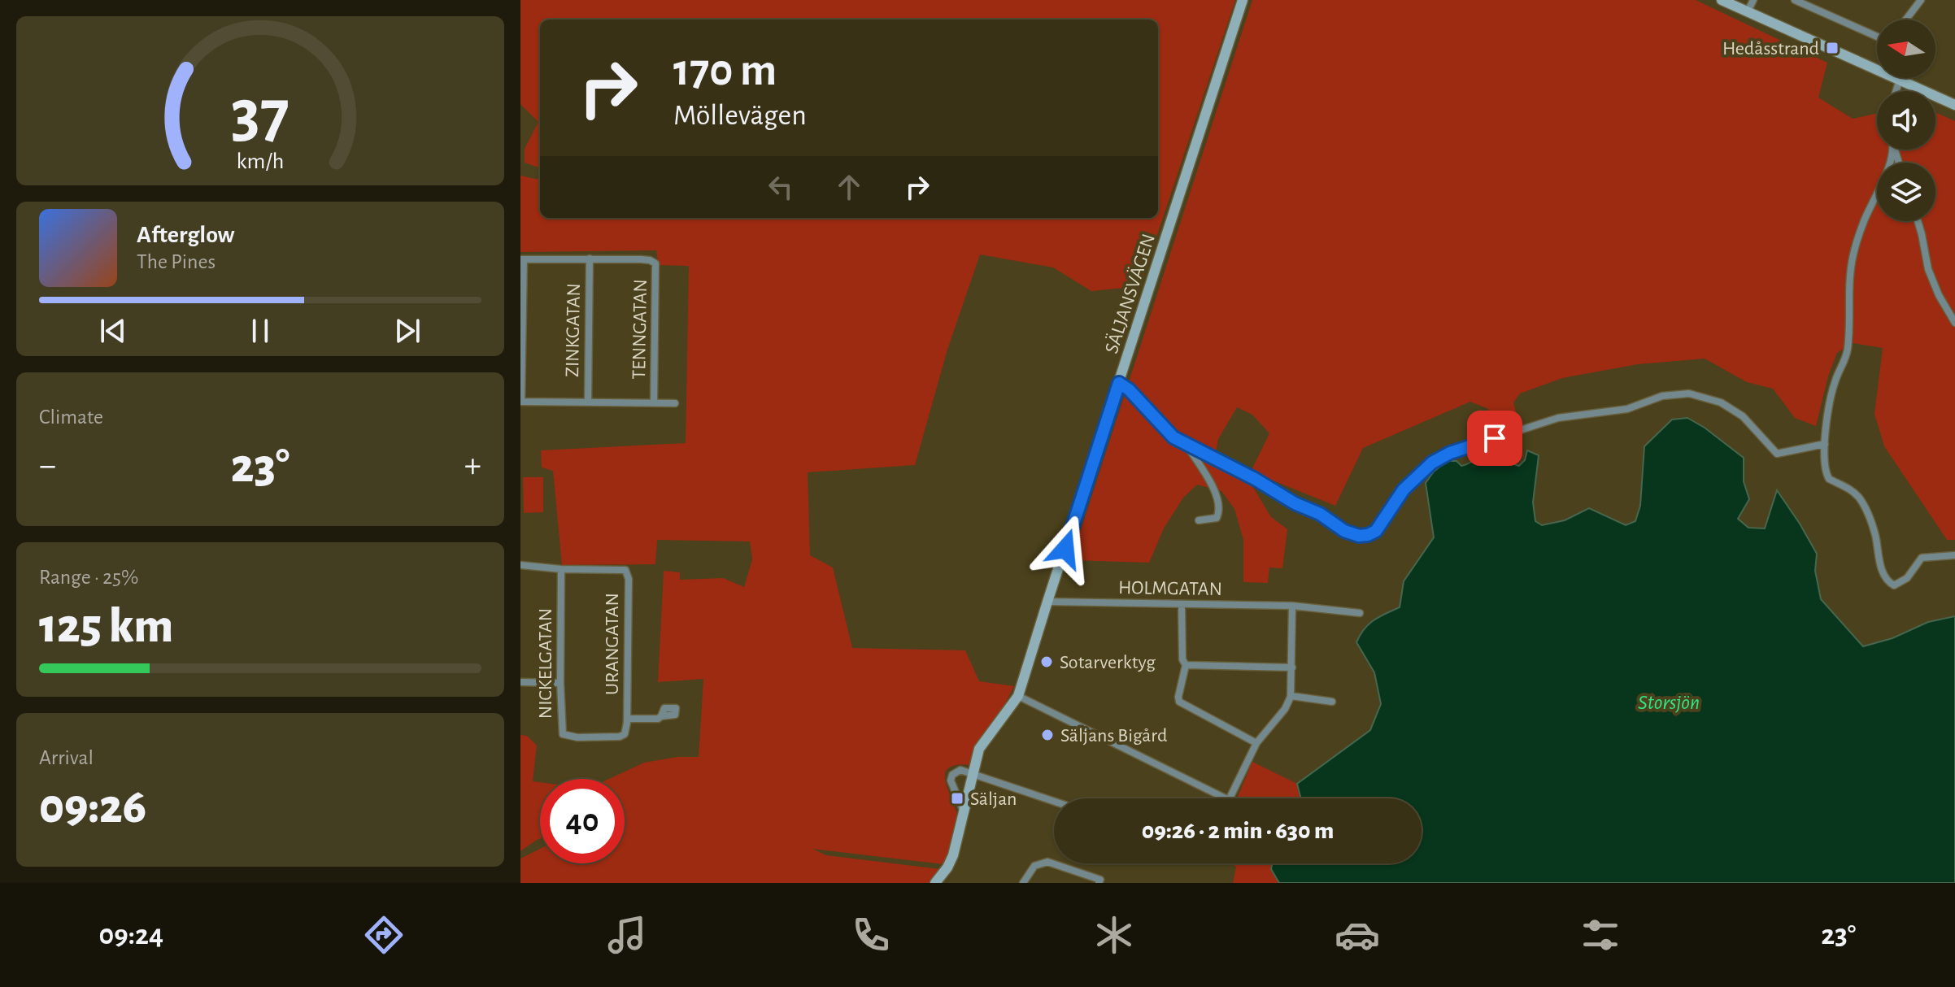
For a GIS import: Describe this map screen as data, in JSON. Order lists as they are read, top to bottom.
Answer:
{
  "streets": {
    "street": [
      "SÄLJANSVÄGEN",
      "TENNGATAN",
      "ZINKGATAN",
      "HOLMGATAN",
      "URANGATAN",
      "NICKELGATAN"
    ]
  },
  "crossings": [
    ["SÄLJANSVÄGEN", "HOLMGATAN"],
    ["TENNGATAN", "ZINKGATAN"],
    ["URANGATAN", "NICKELGATAN"]
  ],
  "water": ["Storsjön"],
  "places": {
    "transit": ["Hedåsstrand", "Säljan"],
    "other": ["Sotarverktyg", "Säljans Bigård"]
  },
  "north": "left",
  "page": {
    "turn": ["170 m", "Möllevägen"],
    "song": ["Afterglow", "The Pines"],
    "tile": [
      "Climate",
      ["Range · 25%", "125 km"],
      ["Arrival", "09:26"]
    ],
    "heat": ["−", "23°", "+"],
    "limit": "40",
    "trip": "09:26 · 2 min · 630 m",
    "tabs": ["09:24", "23°"],
    "gauge": ["37", "km/h"]
  }
}
